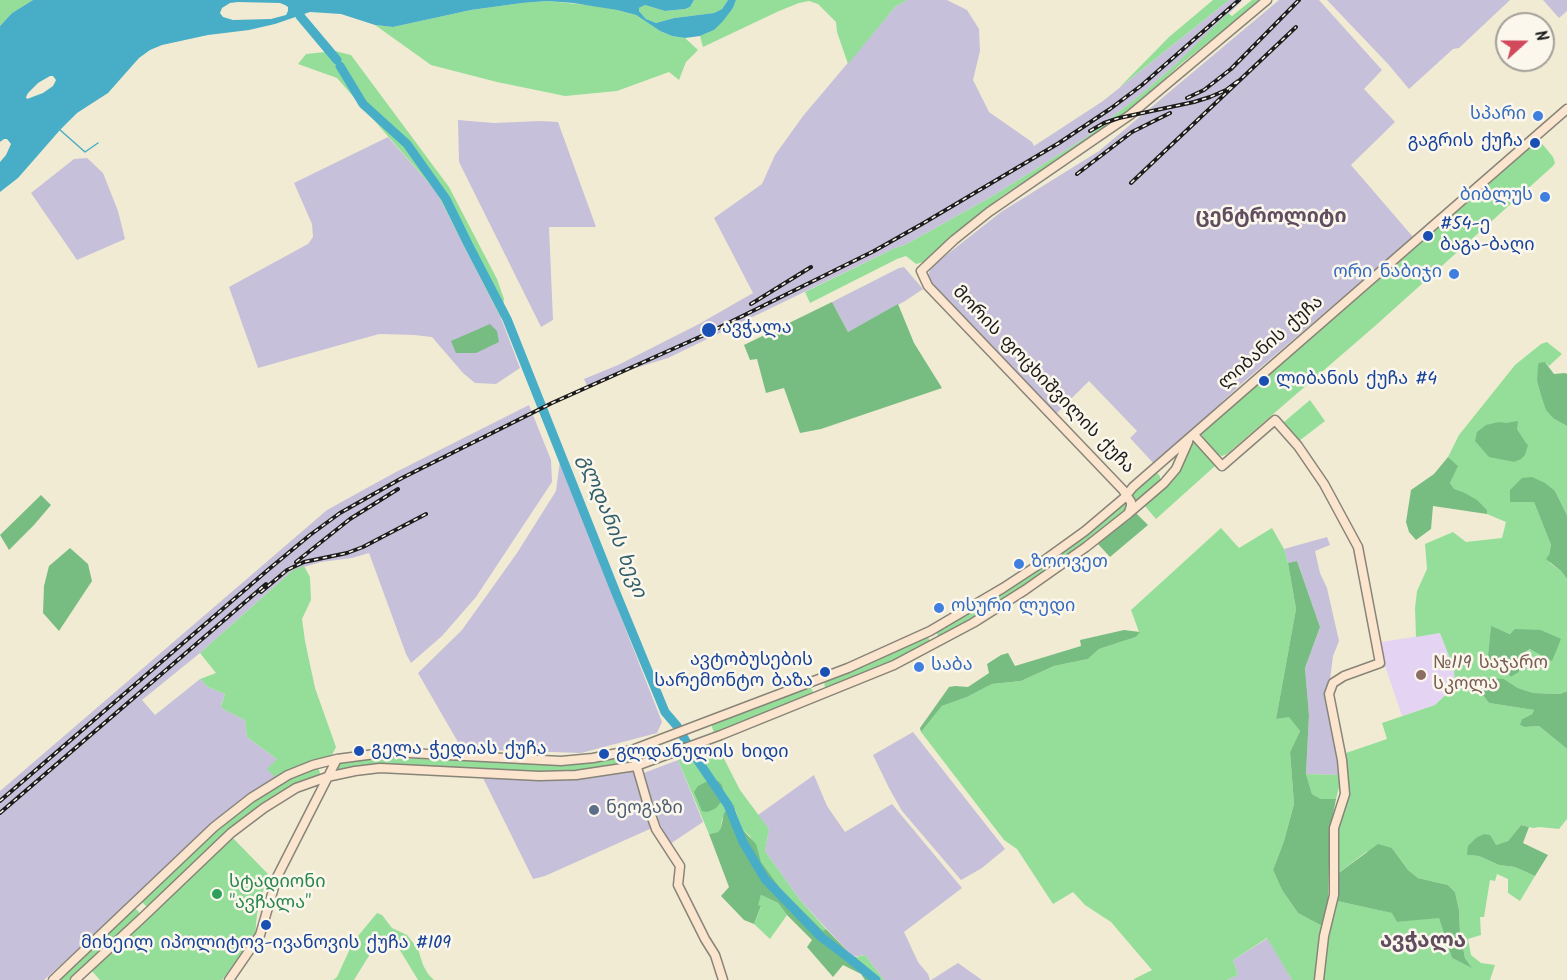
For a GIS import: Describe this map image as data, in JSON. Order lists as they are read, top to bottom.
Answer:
{
  "streets": {
    "main road": ["ლიბანის ქუჩა", "მორის ფოცხიშვილის ქუჩა"]
  },
  "crossings": [
    ["ლიბანის ქუჩა", "მორის ფოცხიშვილის ქუჩა"]
  ],
  "districts": ["ცენტროლიტი", "ავჭალა"],
  "water": ["გლდანის ხევი"],
  "places": [
    "სპარი",
    "გაგრის ქუჩა",
    "ბიბლუს",
    "#54-ე ბაგა-ბაღი",
    "ორი ნაბიჯი",
    "ავჭალა",
    "ლიბანის ქუჩა #4",
    "ზოოვეთ",
    "ოსური ლუდი",
    "საბა",
    "ავტობუსების სარემონტო ბაზა",
    "№119 საჯარო სკოლა",
    "გელა ჭედიას ქუჩა",
    "გლდანულის ხიდი",
    "ნეოგაზი",
    "სტადიონი \"ავჩალა\"",
    "მიხეილ იპოლიტოვ-ივანოვის ქუჩა #109"
  ],
  "north": "right"
}
